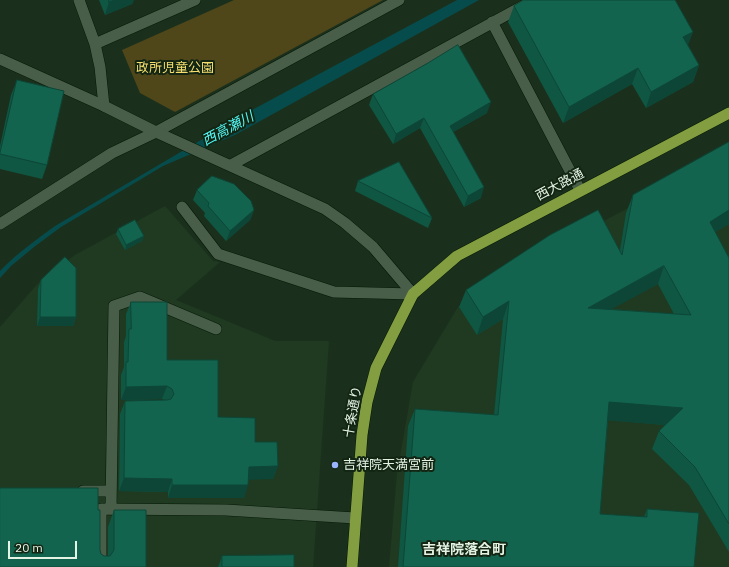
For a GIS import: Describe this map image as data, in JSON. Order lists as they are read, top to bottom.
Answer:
{
  "streets": {
    "main road": ["西大路通", "十条通り"]
  },
  "crossings": [
    ["西大路通", "十条通り"]
  ],
  "districts": ["吉祥院落合町"],
  "water": ["西高瀬川"],
  "parks": ["政所児童公園"],
  "places": ["吉祥院天満宮前"],
  "scale_bar": "20 m"
}
